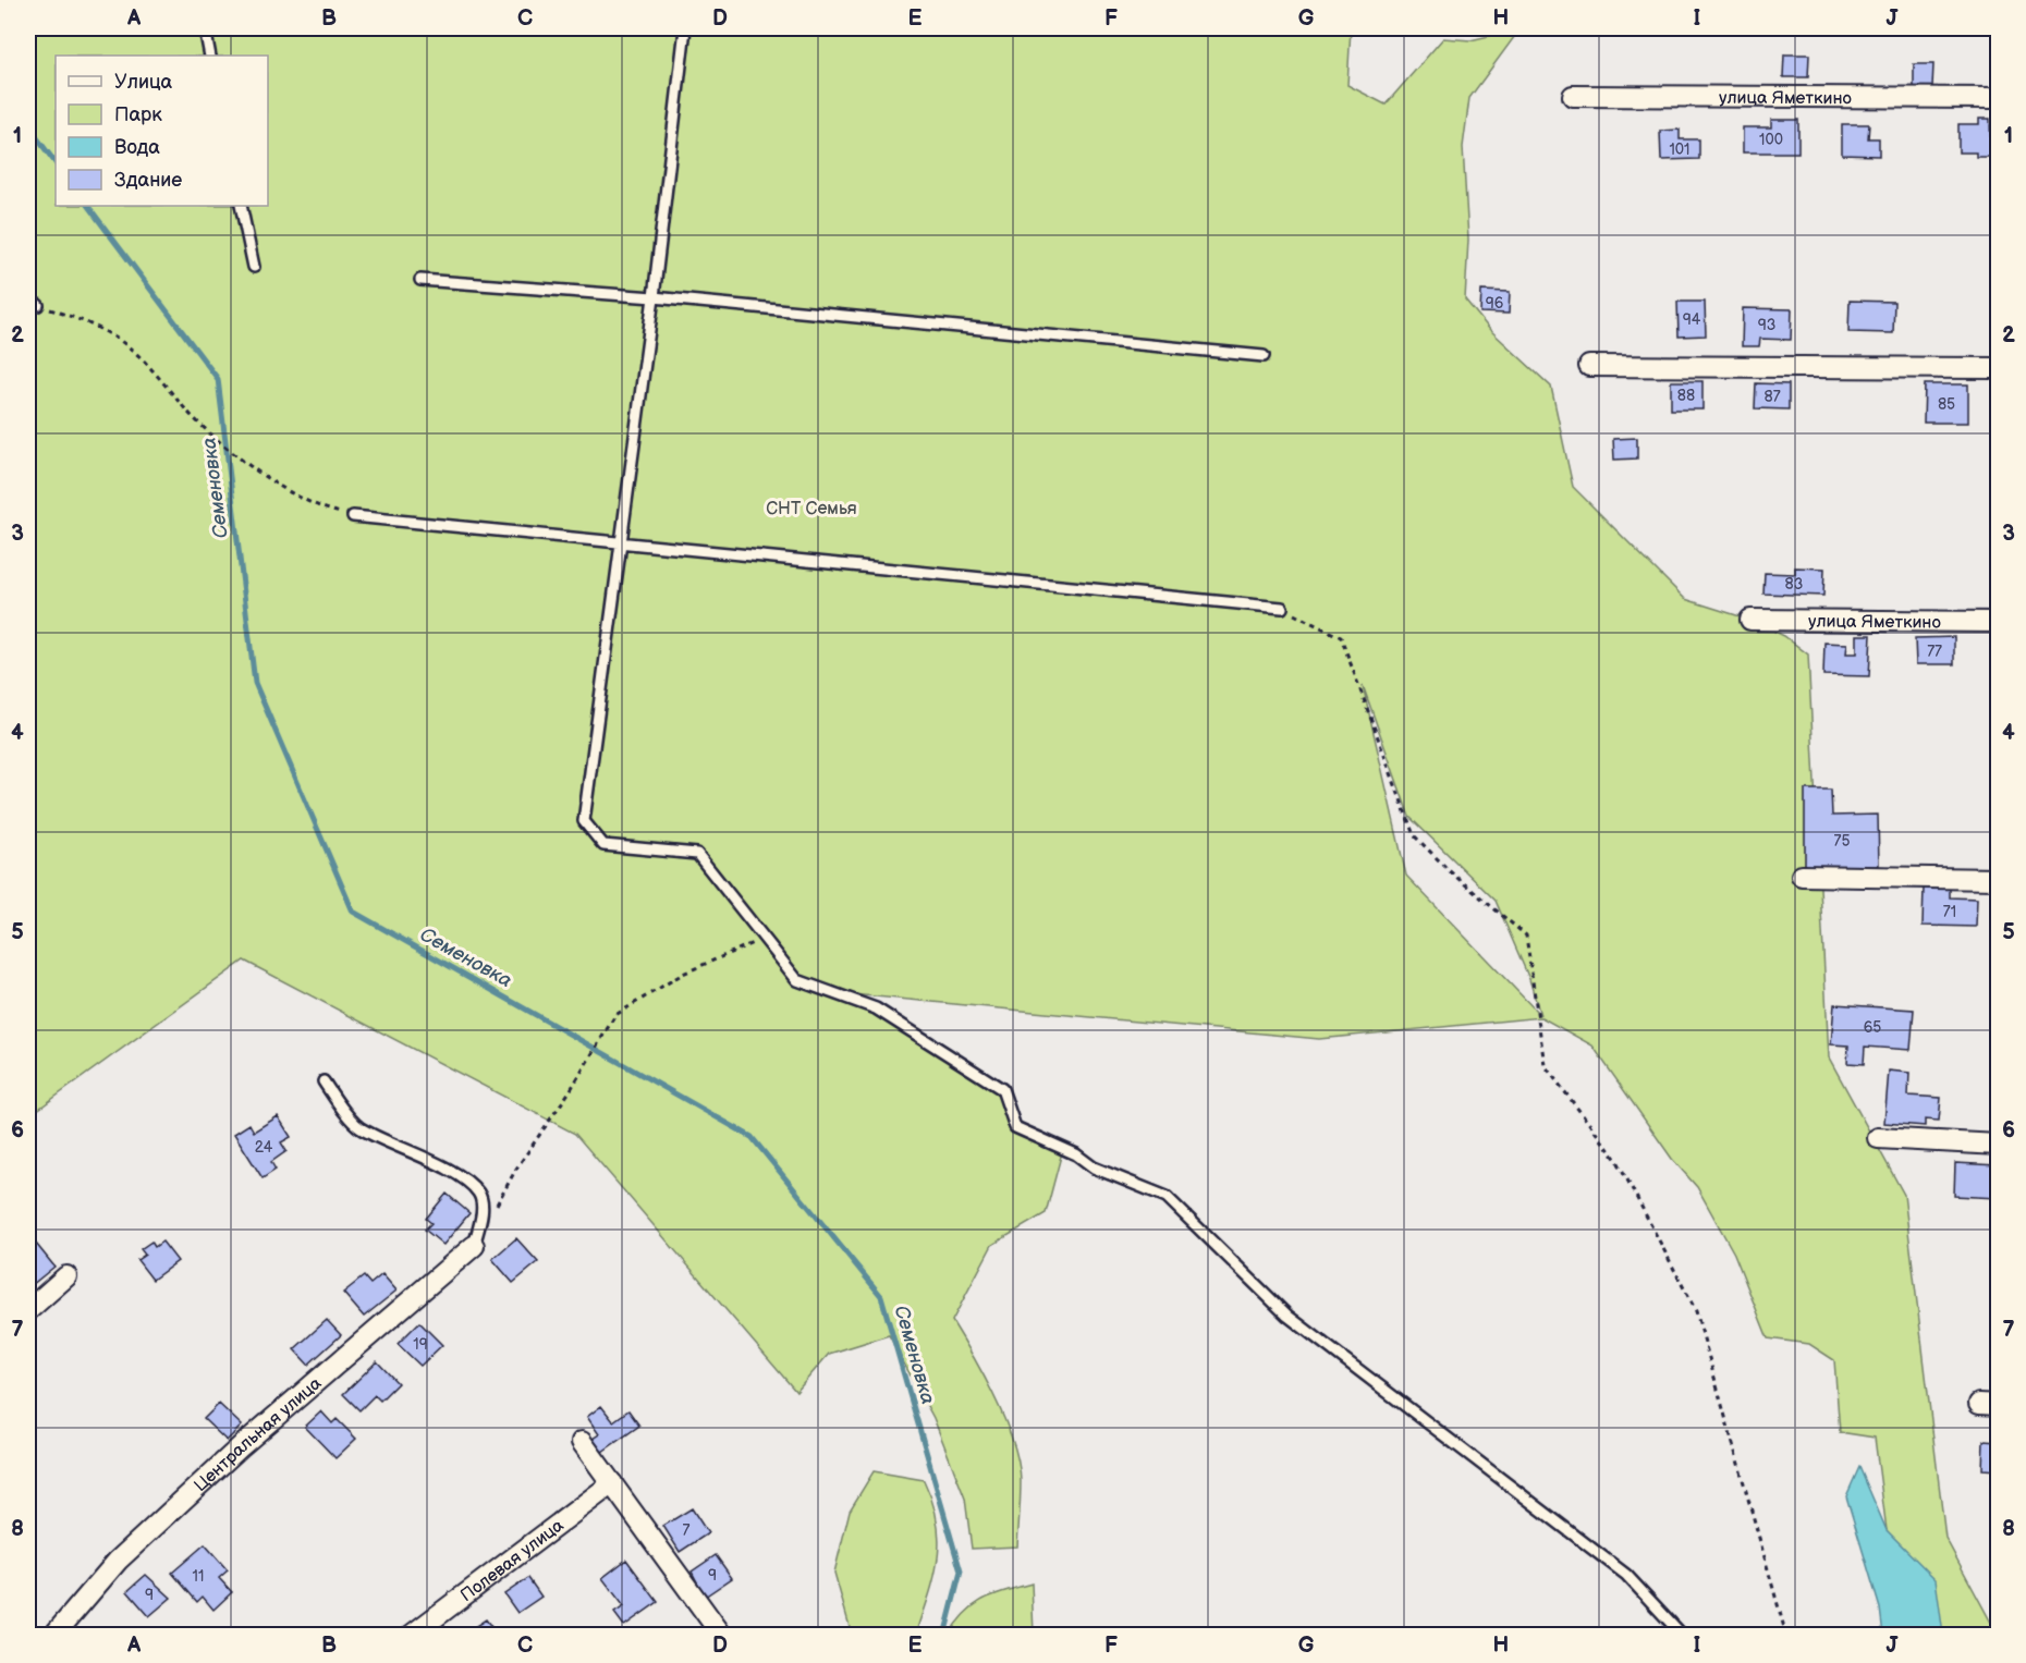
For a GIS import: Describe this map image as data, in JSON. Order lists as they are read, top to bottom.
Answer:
{
  "streets": {
    "street": ["улица Яметкино", "Центральная улица", "Полевая улица"]
  },
  "water": ["Семеновка"],
  "parks": ["СНТ Семья"],
  "house_numbers": [
    "100",
    "101",
    "96",
    "94",
    "93",
    "88",
    "87",
    "85",
    "83",
    "77",
    "75",
    "71",
    "65",
    "24",
    "19",
    "7",
    "9",
    "11",
    "9"
  ],
  "legend": [
    "Улица",
    "Парк",
    "Вода",
    "Здание"
  ],
  "grid": {
    "columns": [
      "A",
      "B",
      "C",
      "D",
      "E",
      "F",
      "G",
      "H",
      "I",
      "J"
    ],
    "rows": [
      "1",
      "2",
      "3",
      "4",
      "5",
      "6",
      "7",
      "8"
    ]
  }
}
